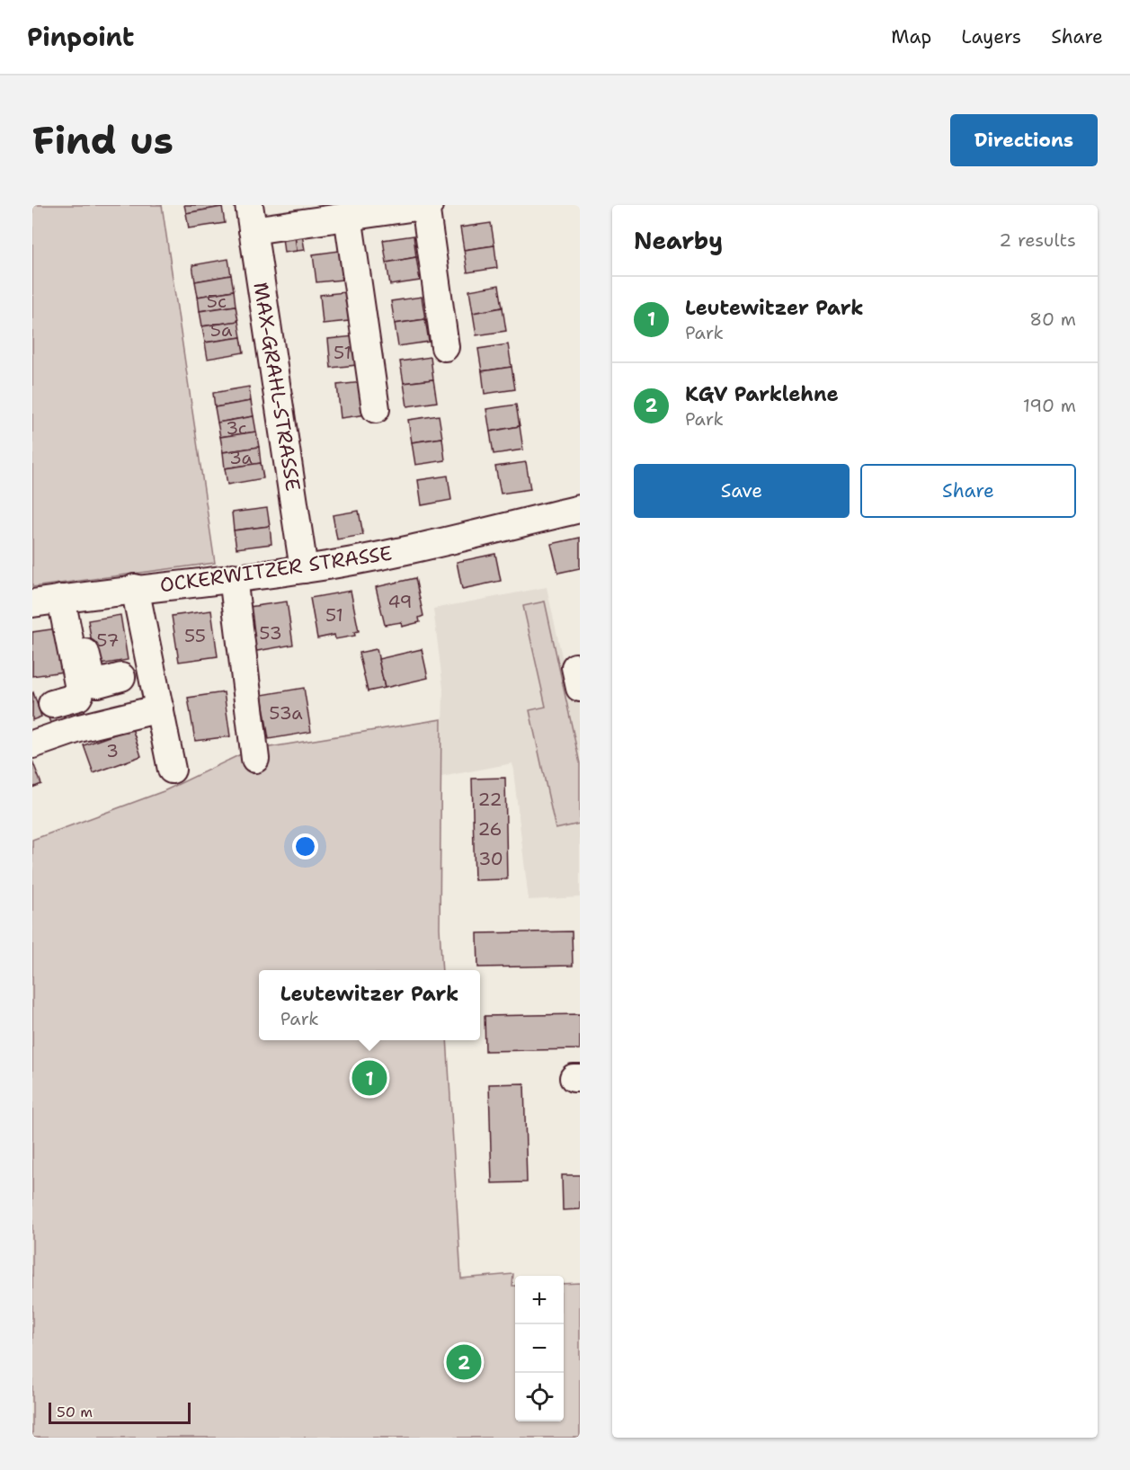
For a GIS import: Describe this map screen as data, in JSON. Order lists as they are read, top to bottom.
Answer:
{
  "streets": {
    "street": ["MAX-GRAHL-STRASSE", "OCKERWITZER STRASSE"]
  },
  "crossings": [
    ["MAX-GRAHL-STRASSE", "OCKERWITZER STRASSE"]
  ],
  "house_numbers": [
    "5c",
    "5a",
    "51",
    "3c",
    "3a",
    "49",
    "51",
    "53",
    "55",
    "57",
    "53a",
    "3",
    "22",
    "26",
    "30"
  ],
  "scale_bar": "50 m",
  "page": {
    "header": "Pinpoint",
    "nav": ["Map", "Layers", "Share"],
    "buttons": [
      "Directions",
      ["Save", "Share"]
    ],
    "title": "Find us",
    "heading": ["Nearby", "2 results"],
    "list": [
      {
        "mark": "1",
        "name": "Leutewitzer Park",
        "note": "Park",
        "value": "80 m"
      },
      {
        "mark": "2",
        "name": "KGV Parklehne",
        "note": "Park",
        "value": "190 m"
      }
    ],
    "popup": ["Leutewitzer Park", "Park"],
    "pins": ["1", "2"],
    "map_buttons": ["+", "−"],
    "scale": "50 m"
  }
}
